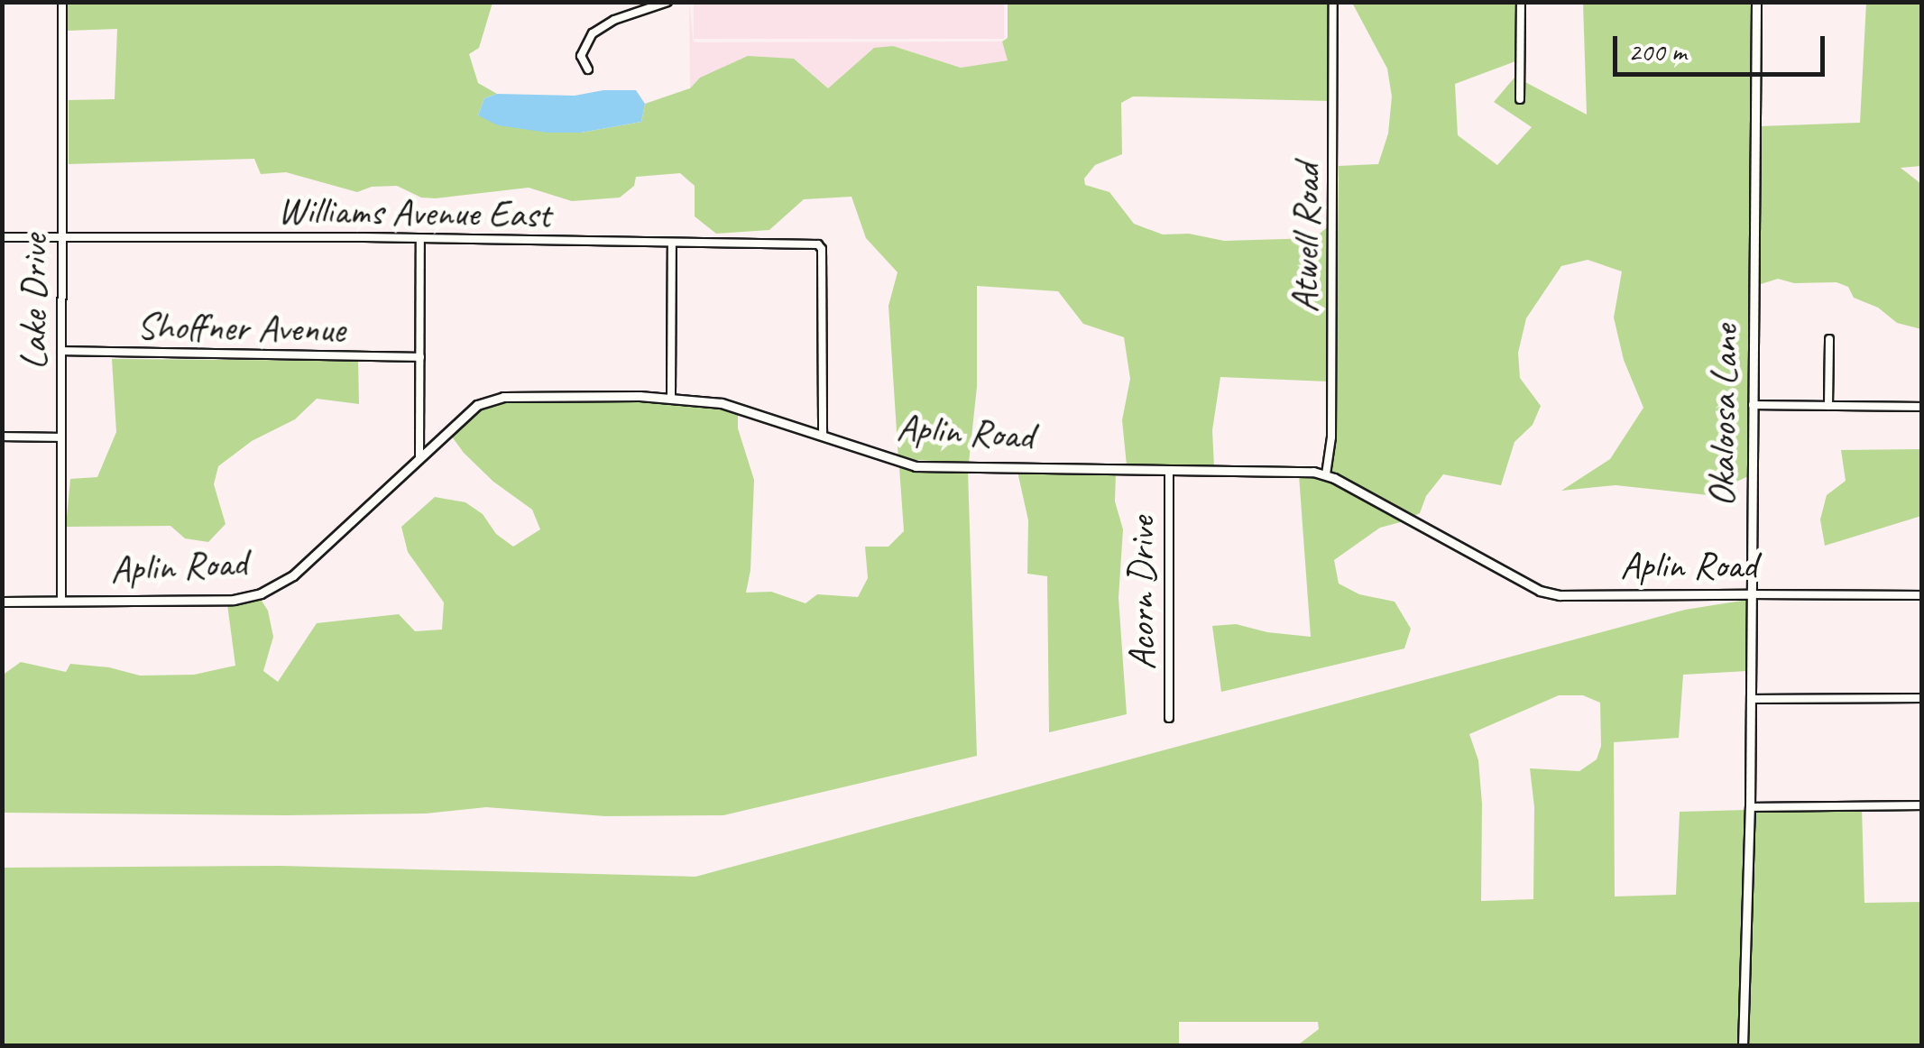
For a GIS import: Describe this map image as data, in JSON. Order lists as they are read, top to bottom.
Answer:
{
  "streets": {
    "street": [
      "Williams Avenue East",
      "Atwell Road",
      "Lake Drive",
      "Shoffner Avenue",
      "Okaloosa Lane",
      "Aplin Road",
      "Acorn Drive"
    ]
  },
  "crossings": [
    ["Williams Avenue East", "Lake Drive"],
    ["Williams Avenue East", "Aplin Road"],
    ["Atwell Road", "Aplin Road"],
    ["Lake Drive", "Shoffner Avenue"],
    ["Lake Drive", "Aplin Road"],
    ["Okaloosa Lane", "Aplin Road"],
    ["Aplin Road", "Acorn Drive"]
  ],
  "scale_bar": "200 m"
}
